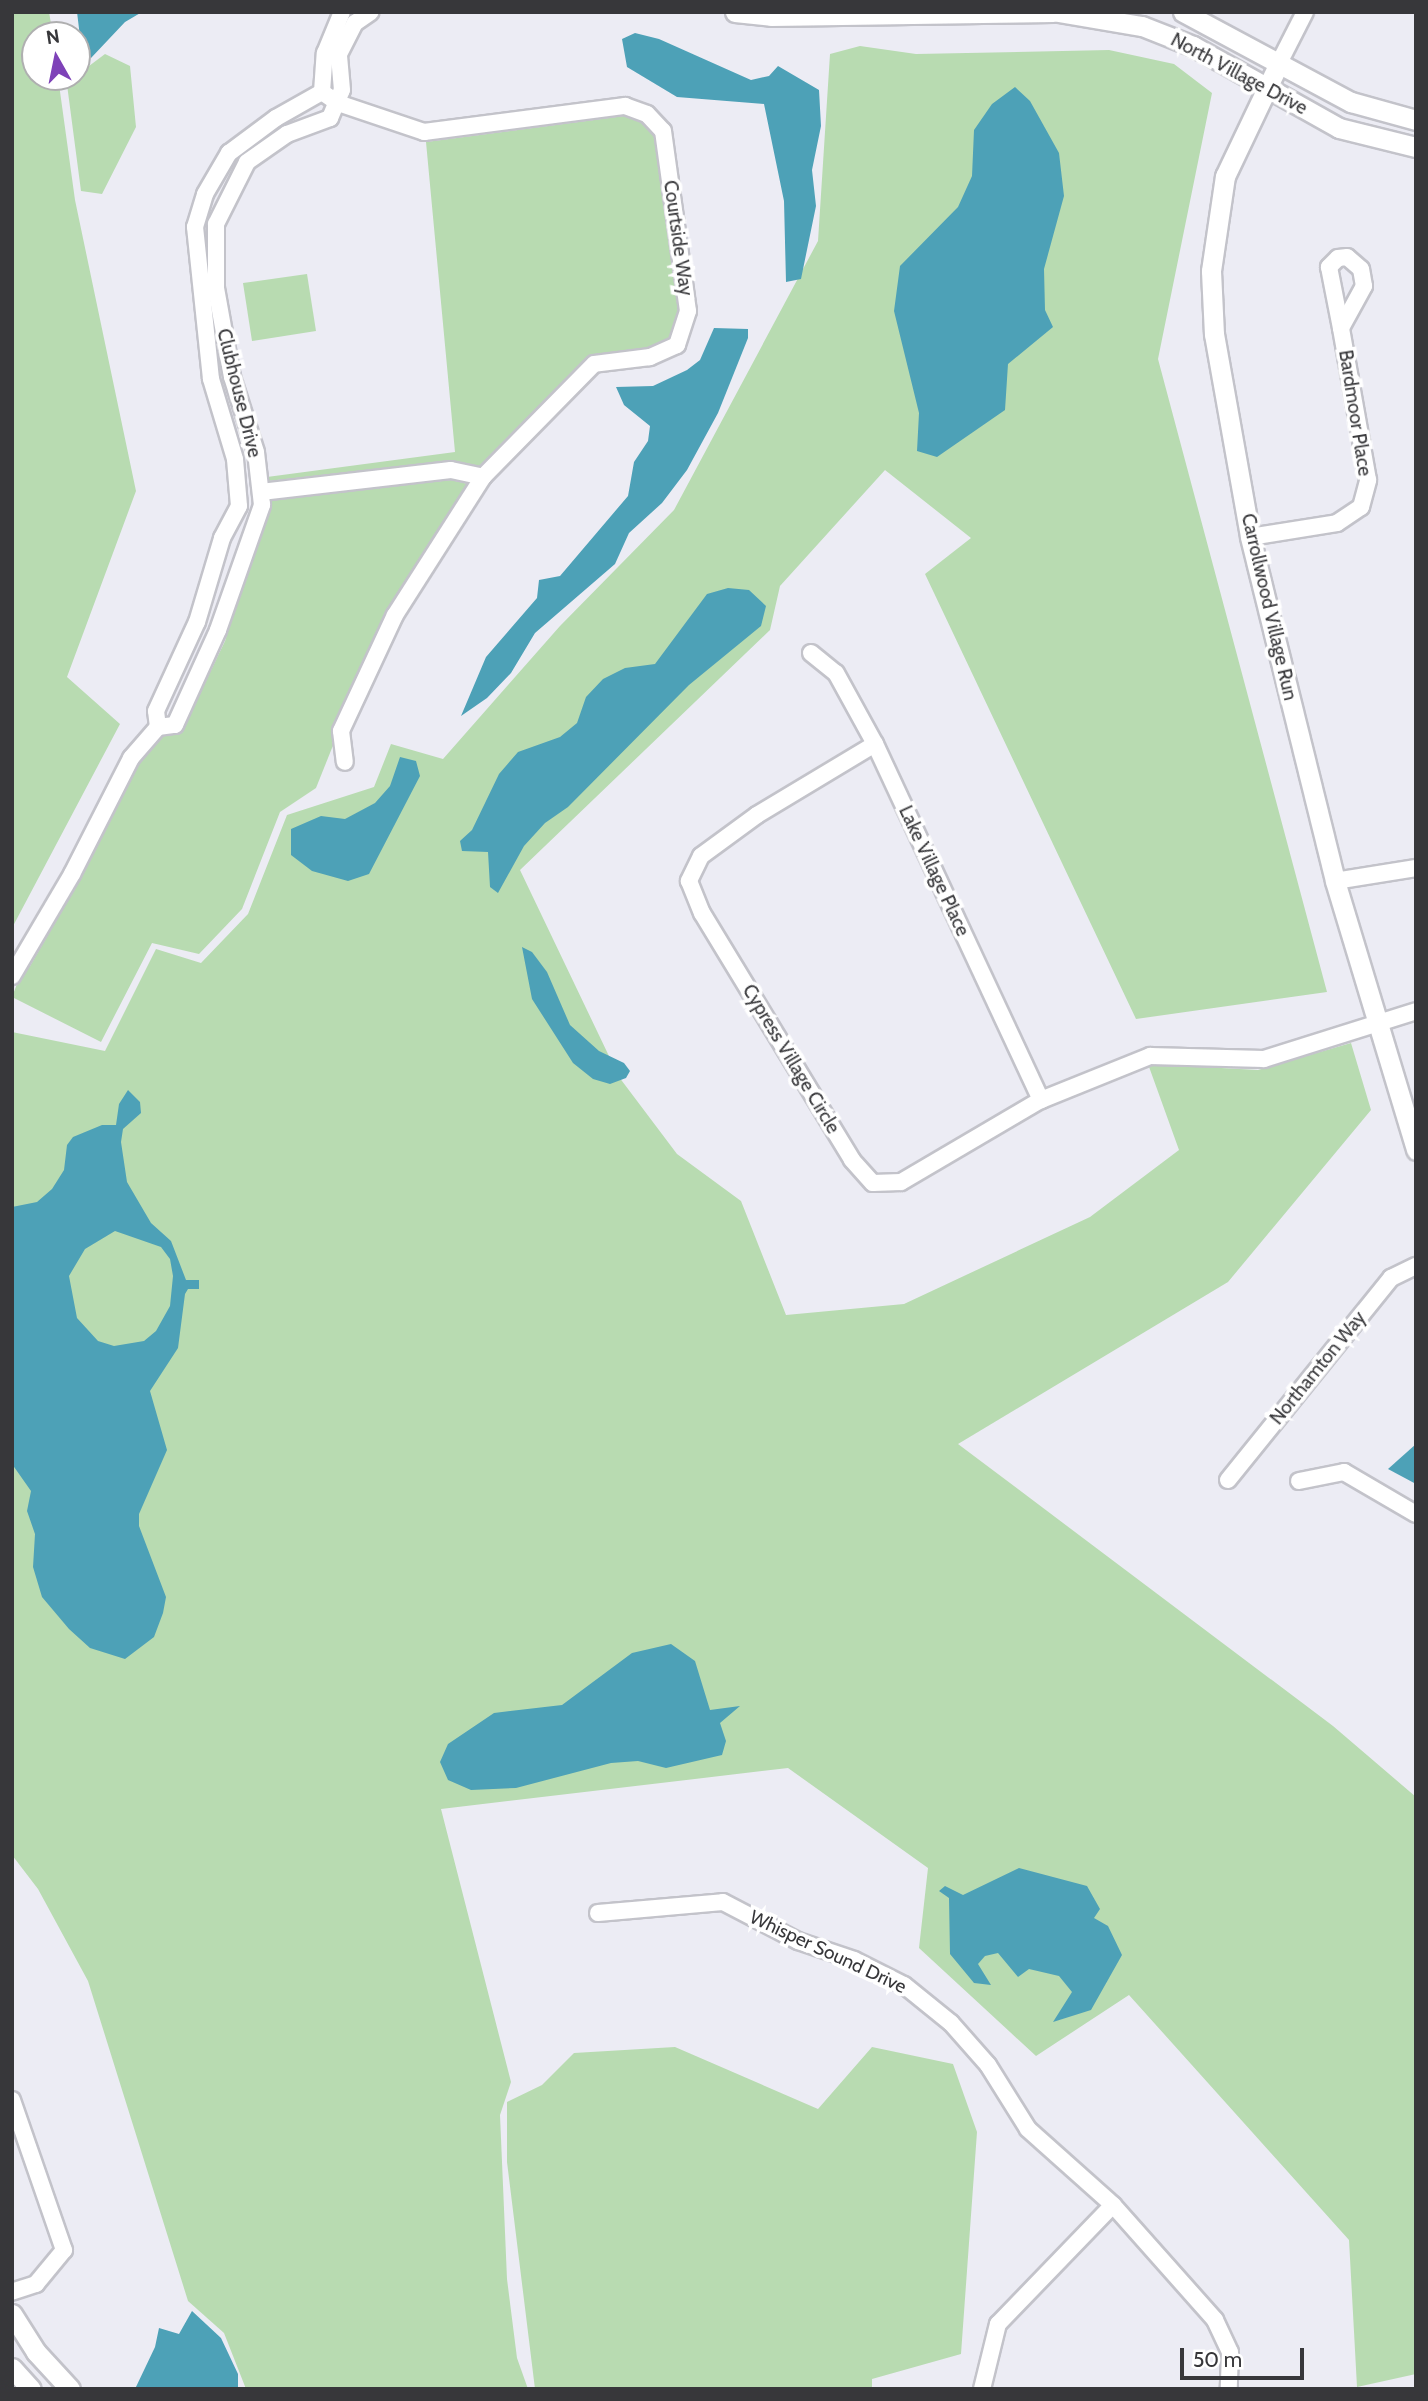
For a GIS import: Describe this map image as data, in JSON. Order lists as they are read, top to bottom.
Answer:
{
  "streets": {
    "street": [
      "North Village Drive",
      "Courtside Way",
      "Clubhouse Drive",
      "Bardmoor Place",
      "Carrollwood Village Run",
      "Lake Village Place",
      "Cypress Village Circle",
      "Northamton Way",
      "Whisper Sound Drive"
    ]
  },
  "crossings": [
    ["North Village Drive", "Carrollwood Village Run"],
    ["Courtside Way", "Clubhouse Drive"],
    ["Bardmoor Place", "Carrollwood Village Run"],
    ["Carrollwood Village Run", "Cypress Village Circle"],
    ["Lake Village Place", "Cypress Village Circle"]
  ],
  "scale_bar": "50 m",
  "north": "top"
}
